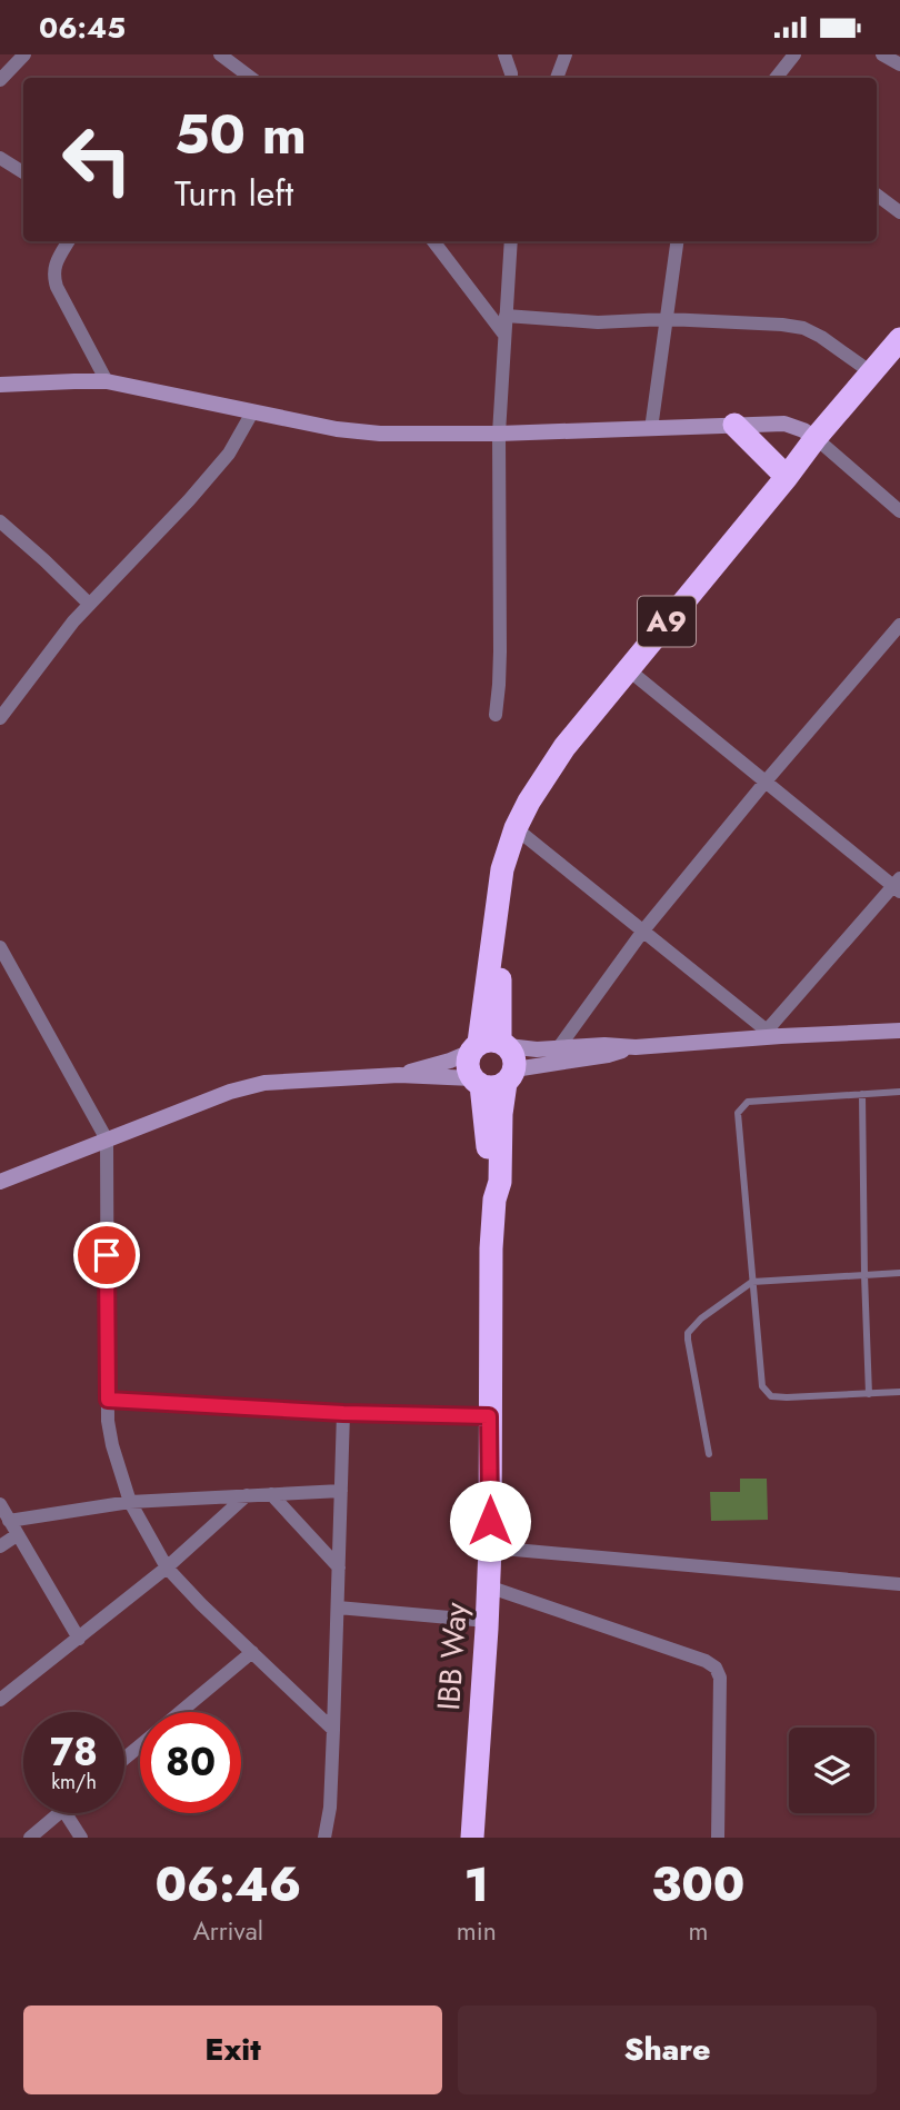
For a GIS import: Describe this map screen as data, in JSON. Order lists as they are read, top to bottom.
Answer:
{
  "streets": {
    "highway": ["A9", "IBB Way"]
  },
  "crossings": [
    ["A9", "IBB Way"]
  ],
  "page": {
    "status": "06:45",
    "turn": ["50 m", "Turn left"],
    "speed": "78 km/h",
    "limit": "80",
    "eta": [
      "06:46",
      "Arrival",
      "1",
      "min",
      "300",
      "m"
    ],
    "buttons": ["Exit", "Share"]
  }
}
